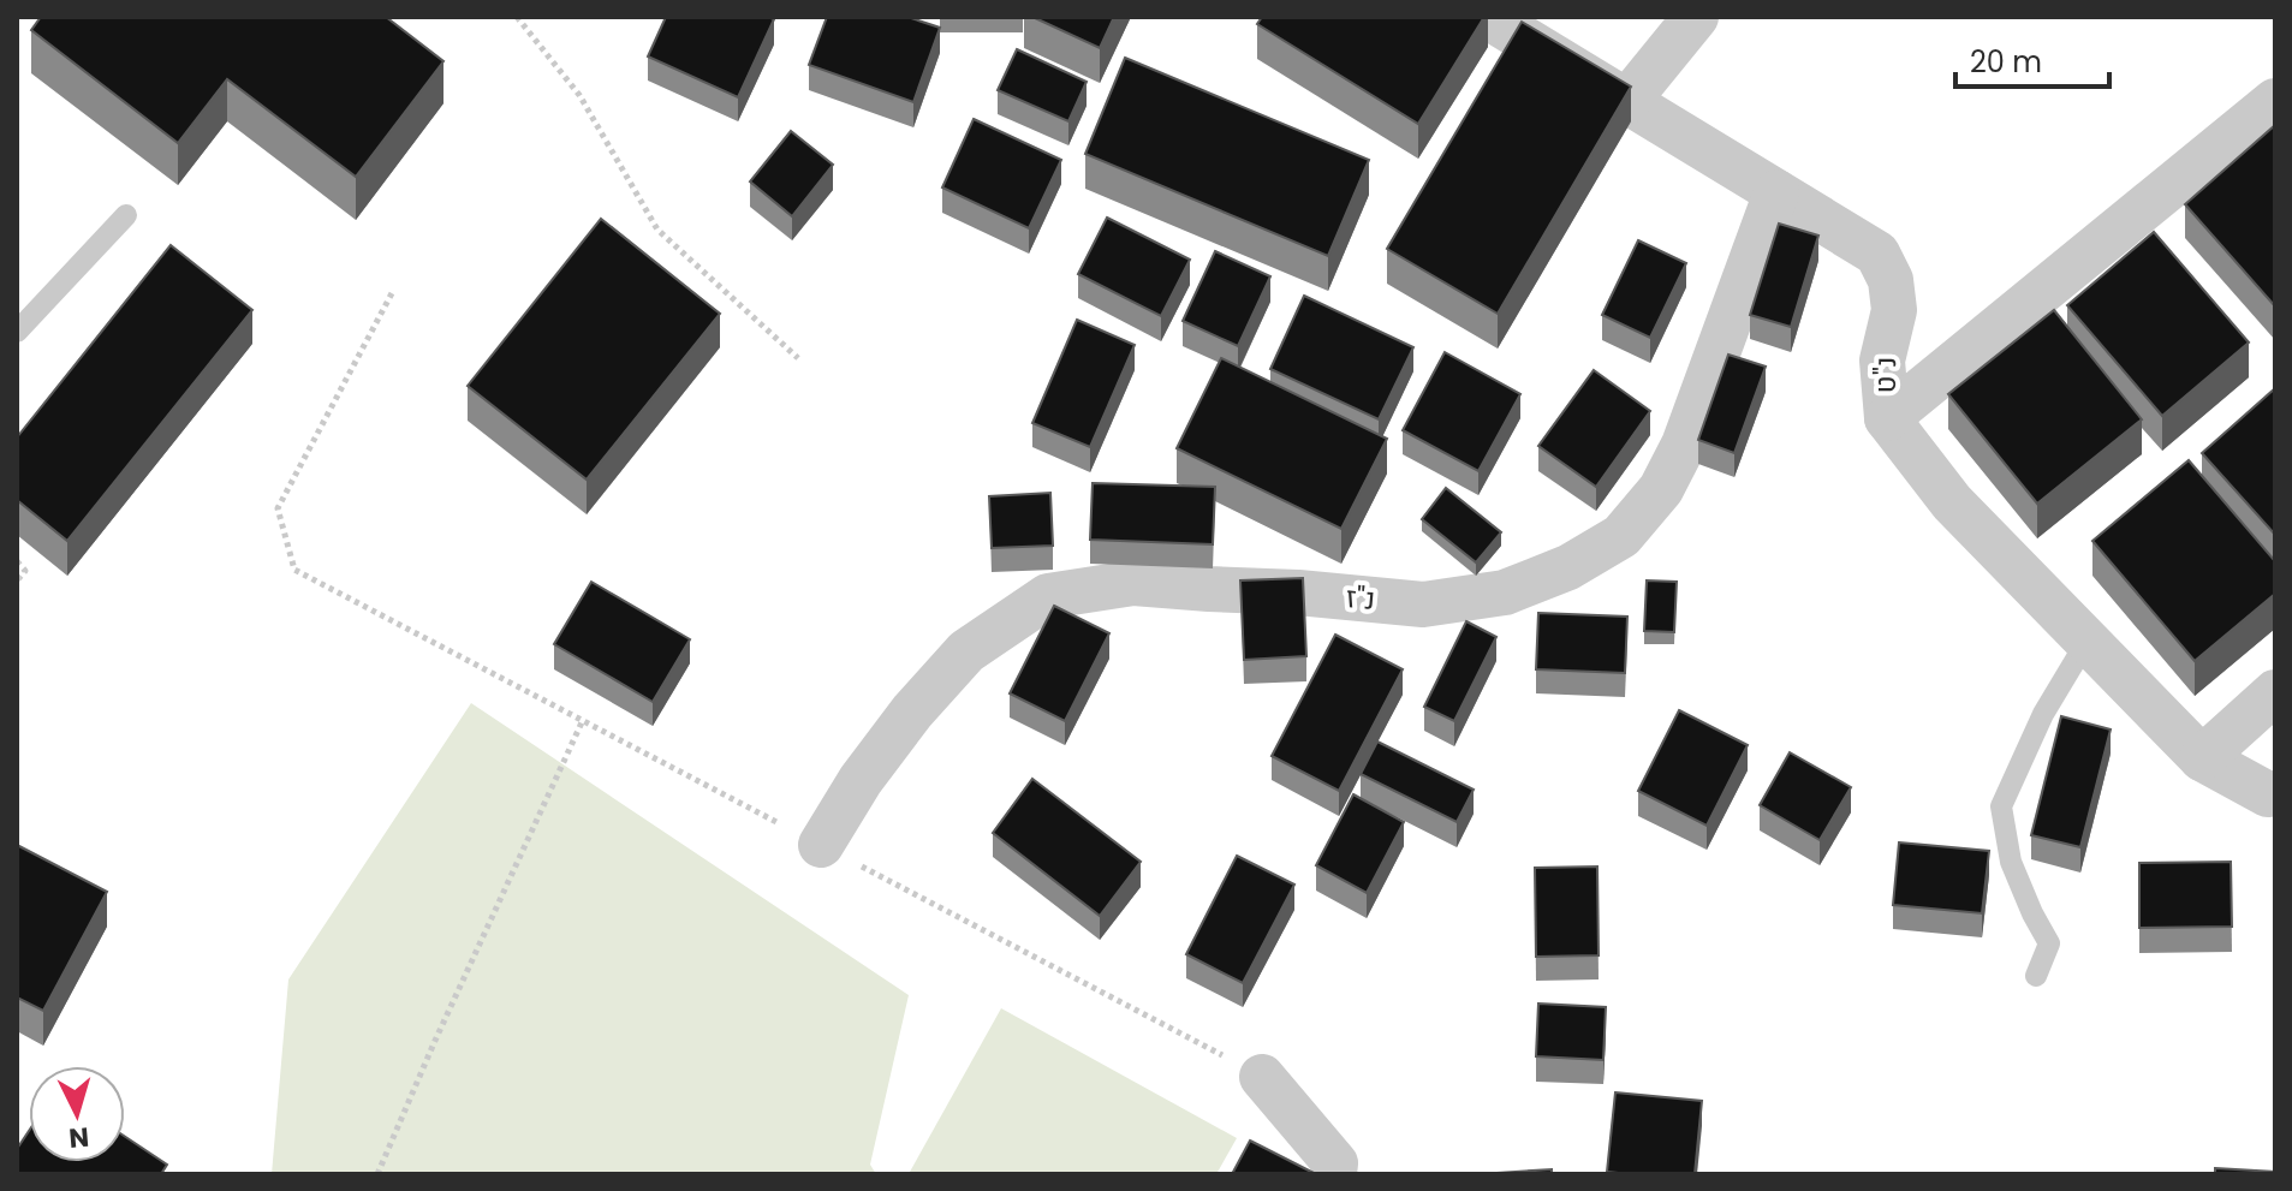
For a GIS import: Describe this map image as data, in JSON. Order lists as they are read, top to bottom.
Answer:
{
  "streets": {
    "street": ["נ\"ט", "נ\"ז"]
  },
  "crossings": [
    ["נ\"ט", "נ\"ז"]
  ],
  "scale_bar": "20 m",
  "north": "bottom"
}
